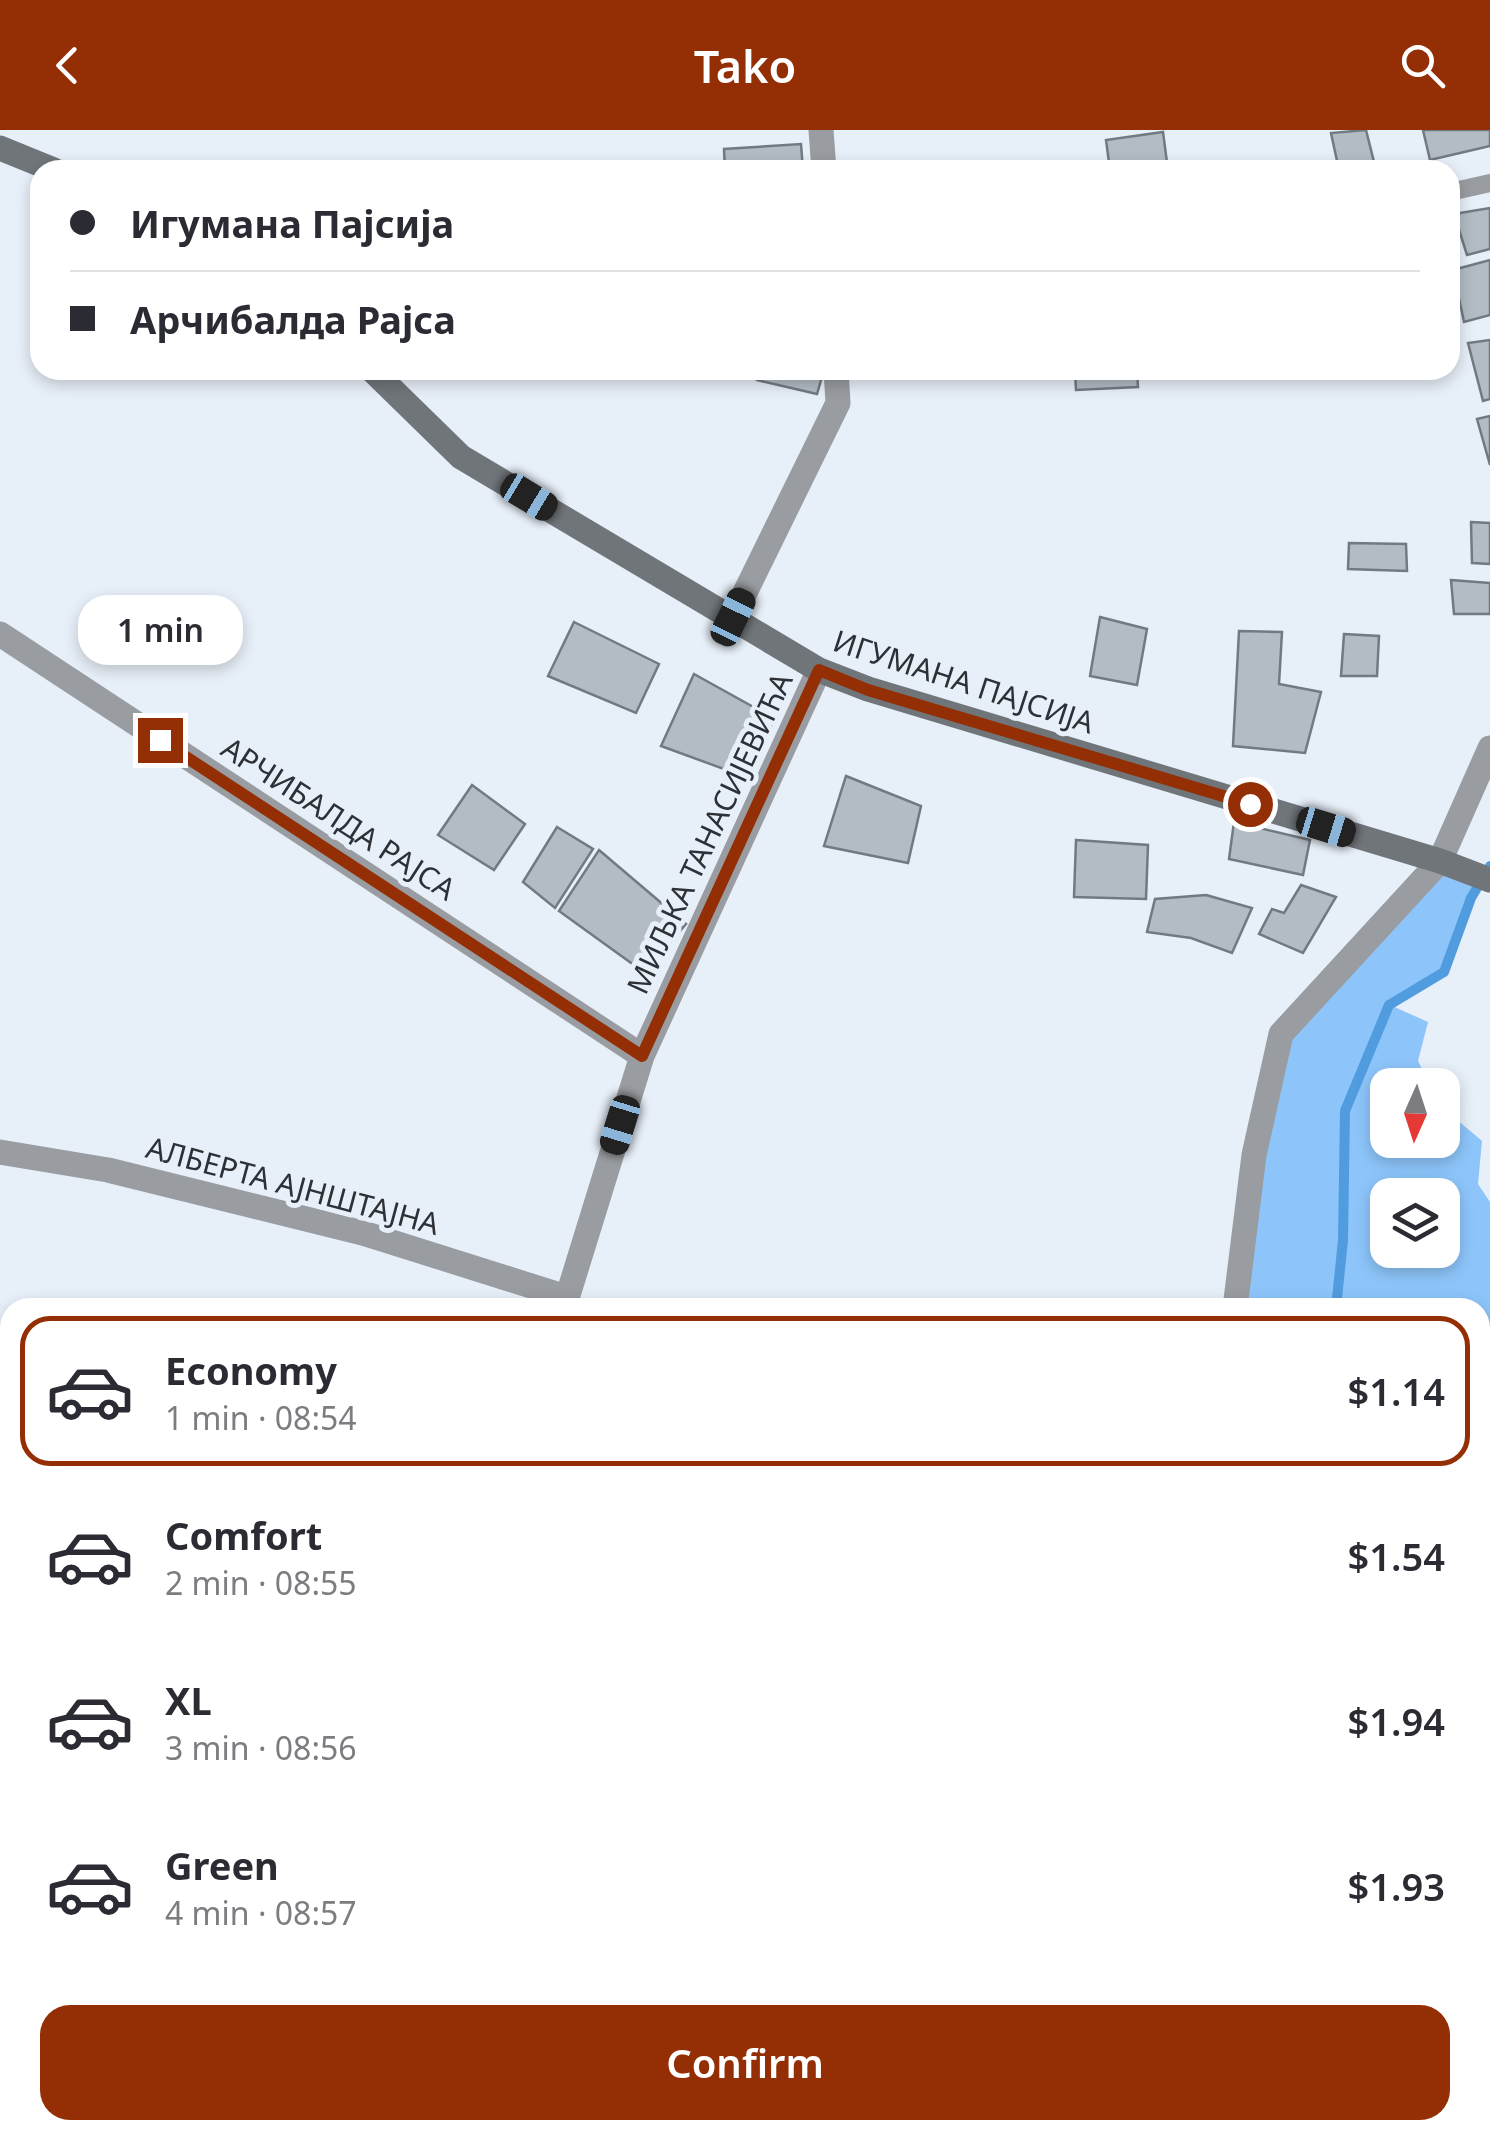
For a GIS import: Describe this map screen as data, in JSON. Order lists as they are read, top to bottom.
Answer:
{
  "streets": {
    "street": [
      "ИГУМАНА ПАЈСИЈА",
      "АРЧИБАЛДА РАЈСА",
      "МИЉКА ТАНАСИЈЕВИЋА",
      "АЛБЕРТА АЈНШТАЈНА"
    ]
  },
  "crossings": [
    ["ИГУМАНА ПАЈСИЈА", "МИЉКА ТАНАСИЈЕВИЋА"],
    ["АРЧИБАЛДА РАЈСА", "МИЉКА ТАНАСИЈЕВИЋА"]
  ],
  "north": "bottom",
  "page": {
    "header": "Tako",
    "banner": ["Игумана Пајсија", "Арчибалда Рајса"],
    "bubble": "1 min",
    "list": [
      {
        "name": "Economy",
        "note": "1 min · 08:54",
        "value": "$1.14"
      },
      {
        "name": "Comfort",
        "note": "2 min · 08:55",
        "value": "$1.54"
      },
      {
        "name": "XL",
        "note": "3 min · 08:56",
        "value": "$1.94"
      },
      {
        "name": "Green",
        "note": "4 min · 08:57",
        "value": "$1.93"
      }
    ],
    "buttons": "Confirm"
  }
}
